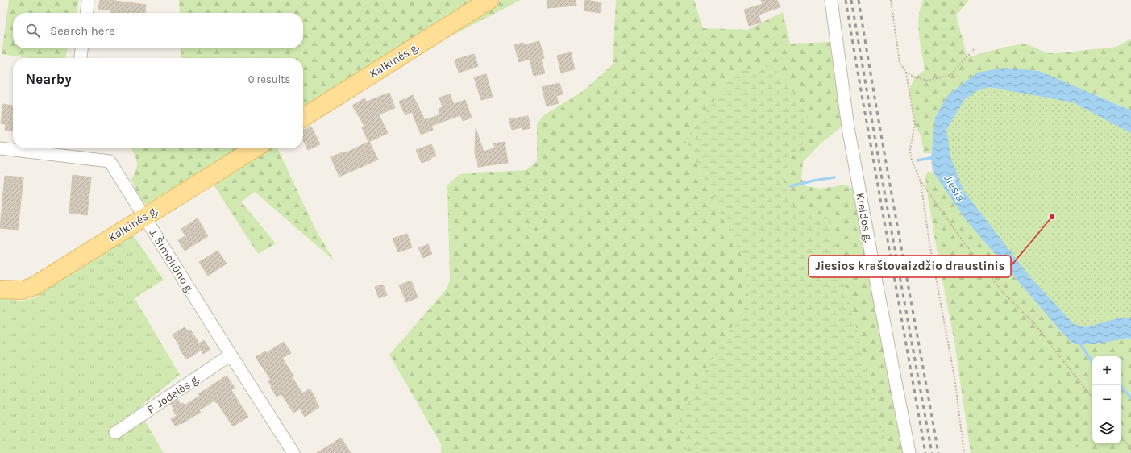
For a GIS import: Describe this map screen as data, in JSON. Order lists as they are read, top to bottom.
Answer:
{
  "streets": {
    "main road": ["Kalkinės g."],
    "street": ["Kreidos g.", "J. Šimoliūno g.", "P. Jodelės g."]
  },
  "crossings": [
    ["Kalkinės g.", "J. Šimoliūno g."],
    ["J. Šimoliūno g.", "P. Jodelės g."]
  ],
  "water": ["Jiesia"],
  "places": ["Jiesios kraštovaizdžio draustinis"],
  "page": {
    "search": "Search here",
    "heading": ["Nearby", "0 results"],
    "map_buttons": ["+", "−"]
  }
}
